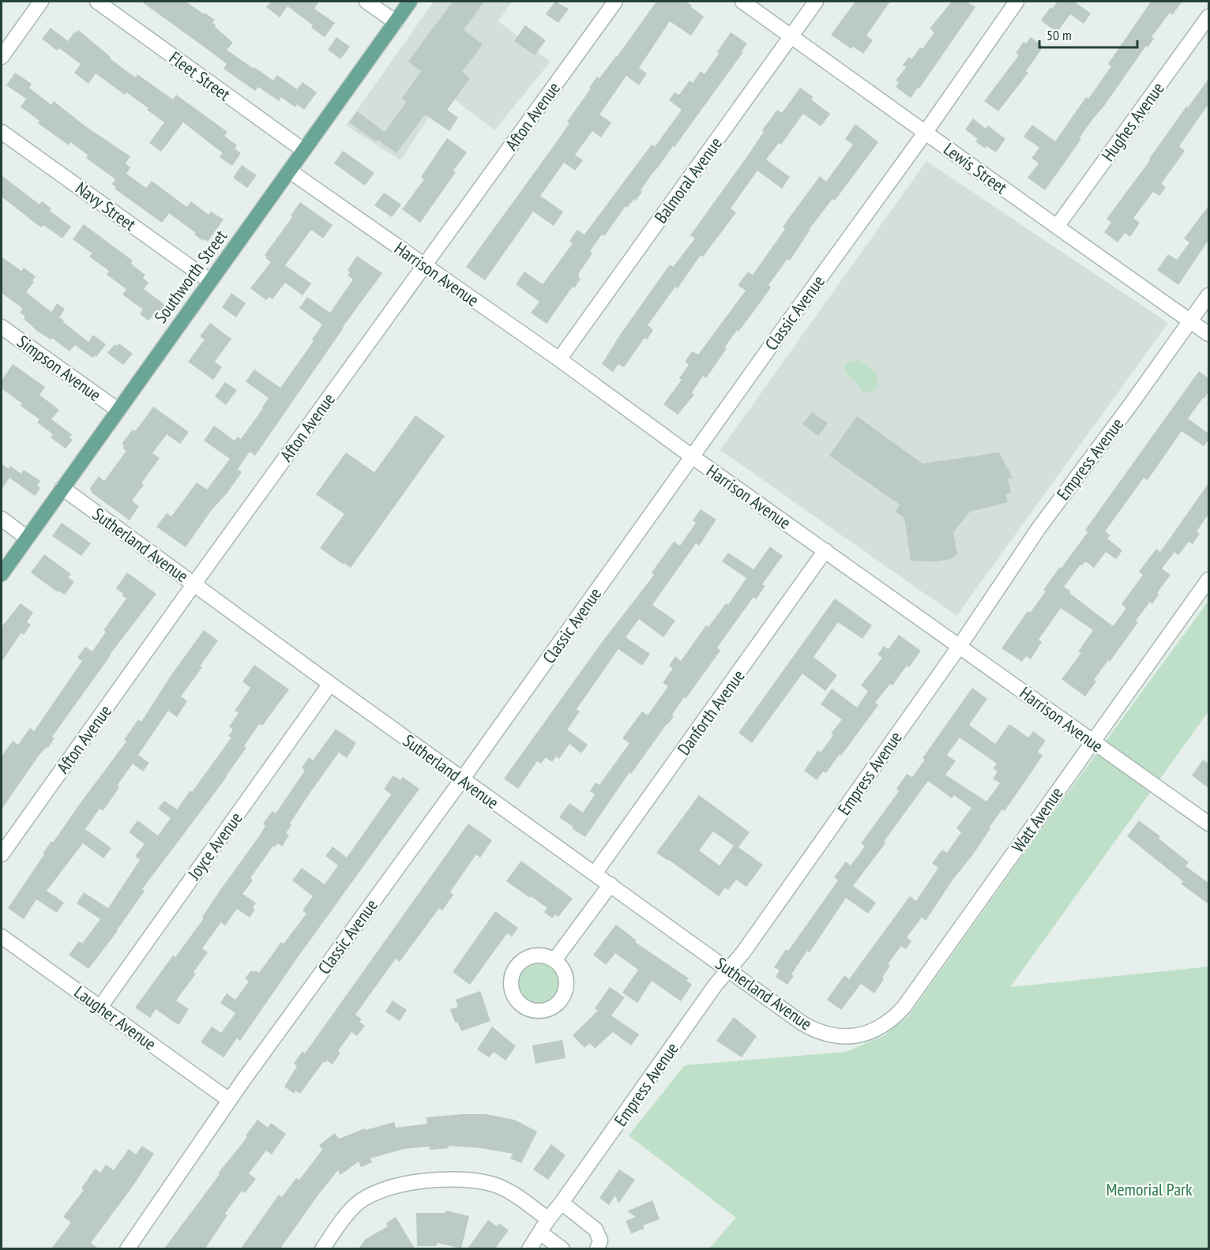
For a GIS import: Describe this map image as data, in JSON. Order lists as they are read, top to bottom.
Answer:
{
  "streets": {
    "main road": ["Southworth Street"],
    "street": [
      "Fleet Street",
      "Afton Avenue",
      "Hughes Avenue",
      "Lewis Street",
      "Balmoral Avenue",
      "Navy Street",
      "Harrison Avenue",
      "Classic Avenue",
      "Simpson Avenue",
      "Empress Avenue",
      "Sutherland Avenue",
      "Danforth Avenue",
      "Watt Avenue",
      "Joyce Avenue",
      "Laugher Avenue"
    ]
  },
  "crossings": [
    ["Fleet Street", "Southworth Street"],
    ["Afton Avenue", "Harrison Avenue"],
    ["Afton Avenue", "Sutherland Avenue"],
    ["Hughes Avenue", "Lewis Street"],
    ["Lewis Street", "Balmoral Avenue"],
    ["Lewis Street", "Classic Avenue"],
    ["Lewis Street", "Empress Avenue"],
    ["Balmoral Avenue", "Harrison Avenue"],
    ["Navy Street", "Southworth Street"],
    ["Harrison Avenue", "Southworth Street"],
    ["Harrison Avenue", "Classic Avenue"],
    ["Harrison Avenue", "Empress Avenue"],
    ["Harrison Avenue", "Danforth Avenue"],
    ["Harrison Avenue", "Watt Avenue"],
    ["Southworth Street", "Simpson Avenue"],
    ["Southworth Street", "Sutherland Avenue"],
    ["Classic Avenue", "Sutherland Avenue"],
    ["Classic Avenue", "Laugher Avenue"],
    ["Empress Avenue", "Sutherland Avenue"],
    ["Sutherland Avenue", "Danforth Avenue"],
    ["Sutherland Avenue", "Watt Avenue"],
    ["Sutherland Avenue", "Joyce Avenue"],
    ["Joyce Avenue", "Laugher Avenue"]
  ],
  "parks": ["Memorial Park"],
  "scale_bar": "50 m"
}
